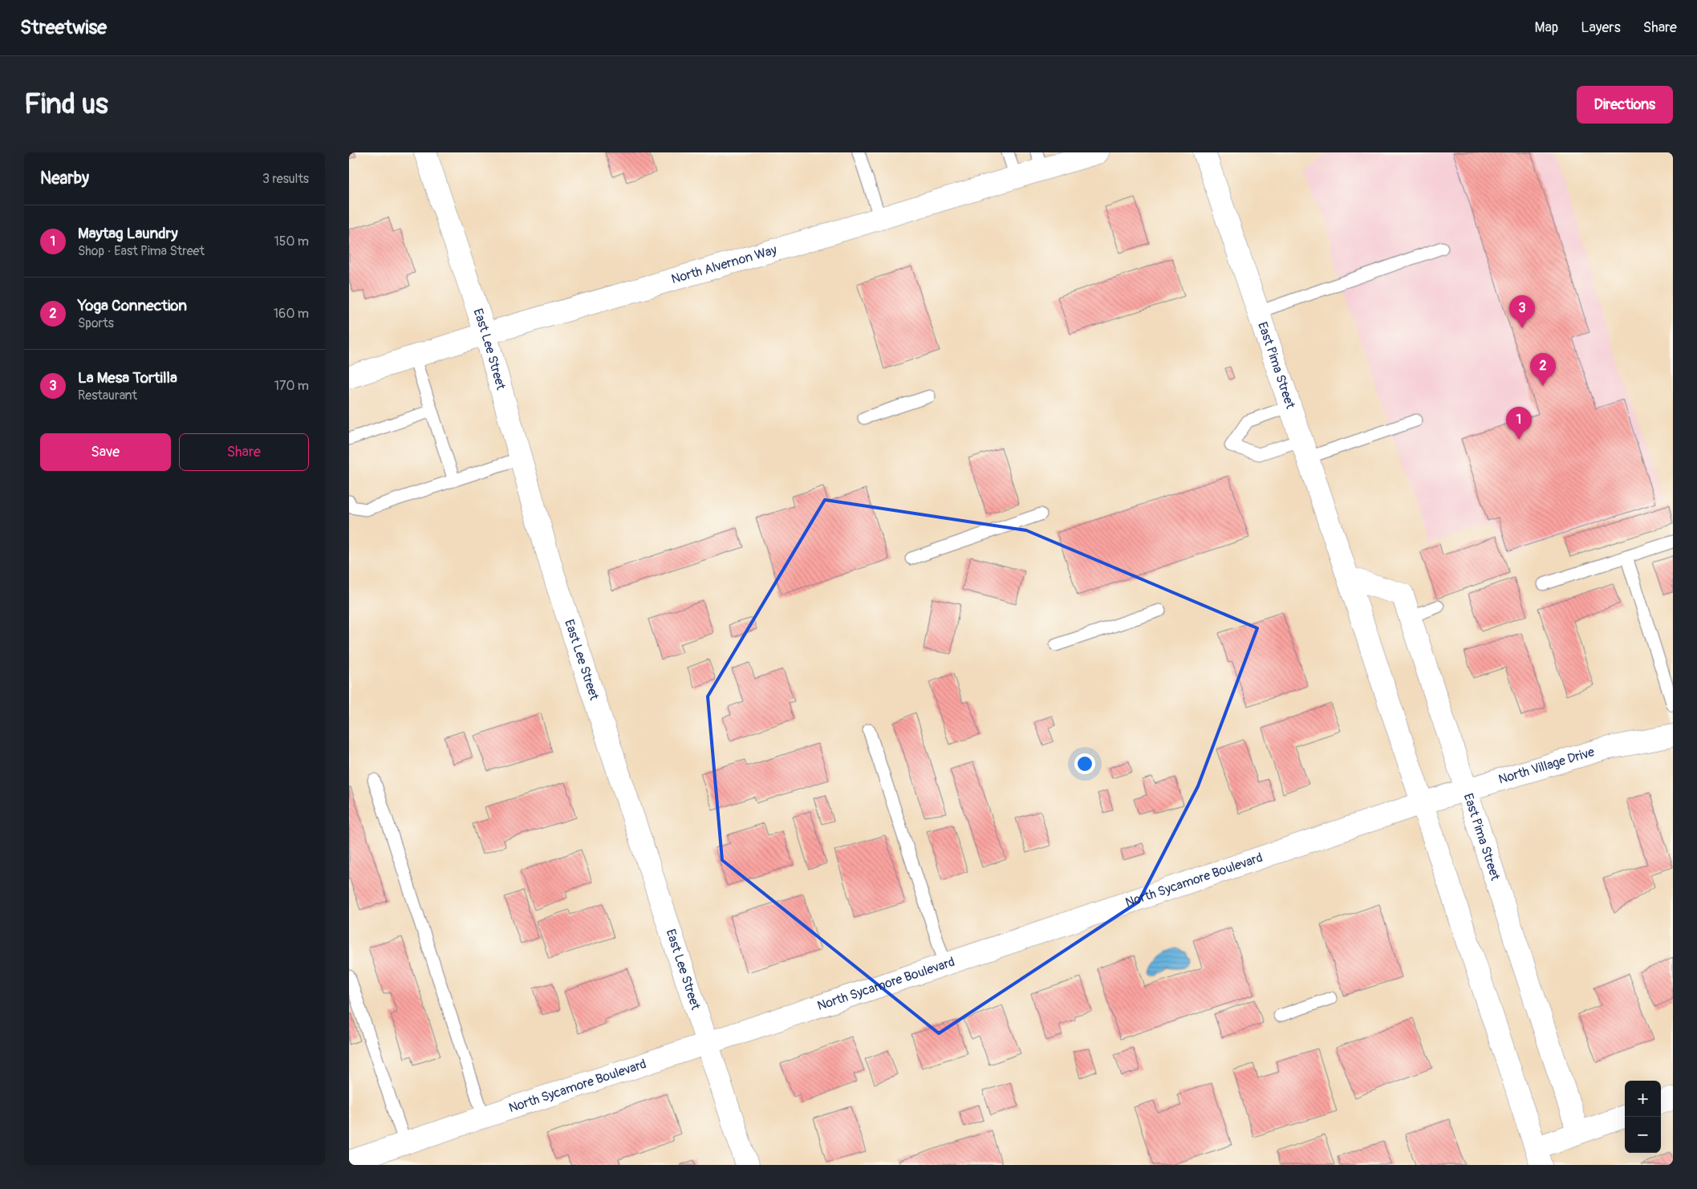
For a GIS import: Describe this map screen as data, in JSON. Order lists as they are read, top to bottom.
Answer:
{
  "streets": {
    "street": [
      "North Alvernon Way",
      "East Lee Street",
      "East Pima Street",
      "North Village Drive",
      "North Sycamore Boulevard"
    ]
  },
  "crossings": [
    ["North Alvernon Way", "East Lee Street"],
    ["East Lee Street", "North Sycamore Boulevard"],
    ["East Pima Street", "North Village Drive"],
    ["East Pima Street", "North Sycamore Boulevard"],
    ["North Village Drive", "North Sycamore Boulevard"]
  ],
  "page": {
    "header": "Streetwise",
    "nav": ["Map", "Layers", "Share"],
    "buttons": [
      "Directions",
      ["Save", "Share"]
    ],
    "title": "Find us",
    "heading": ["Nearby", "3 results"],
    "list": [
      {
        "mark": "1",
        "name": "Maytag Laundry",
        "note": "Shop · East Pima Street",
        "value": "150 m"
      },
      {
        "mark": "2",
        "name": "Yoga Connection",
        "note": "Sports",
        "value": "160 m"
      },
      {
        "mark": "3",
        "name": "La Mesa Tortilla",
        "note": "Restaurant",
        "value": "170 m"
      }
    ],
    "pins": ["3", "2", "1"],
    "map_buttons": ["+", "−"]
  }
}
